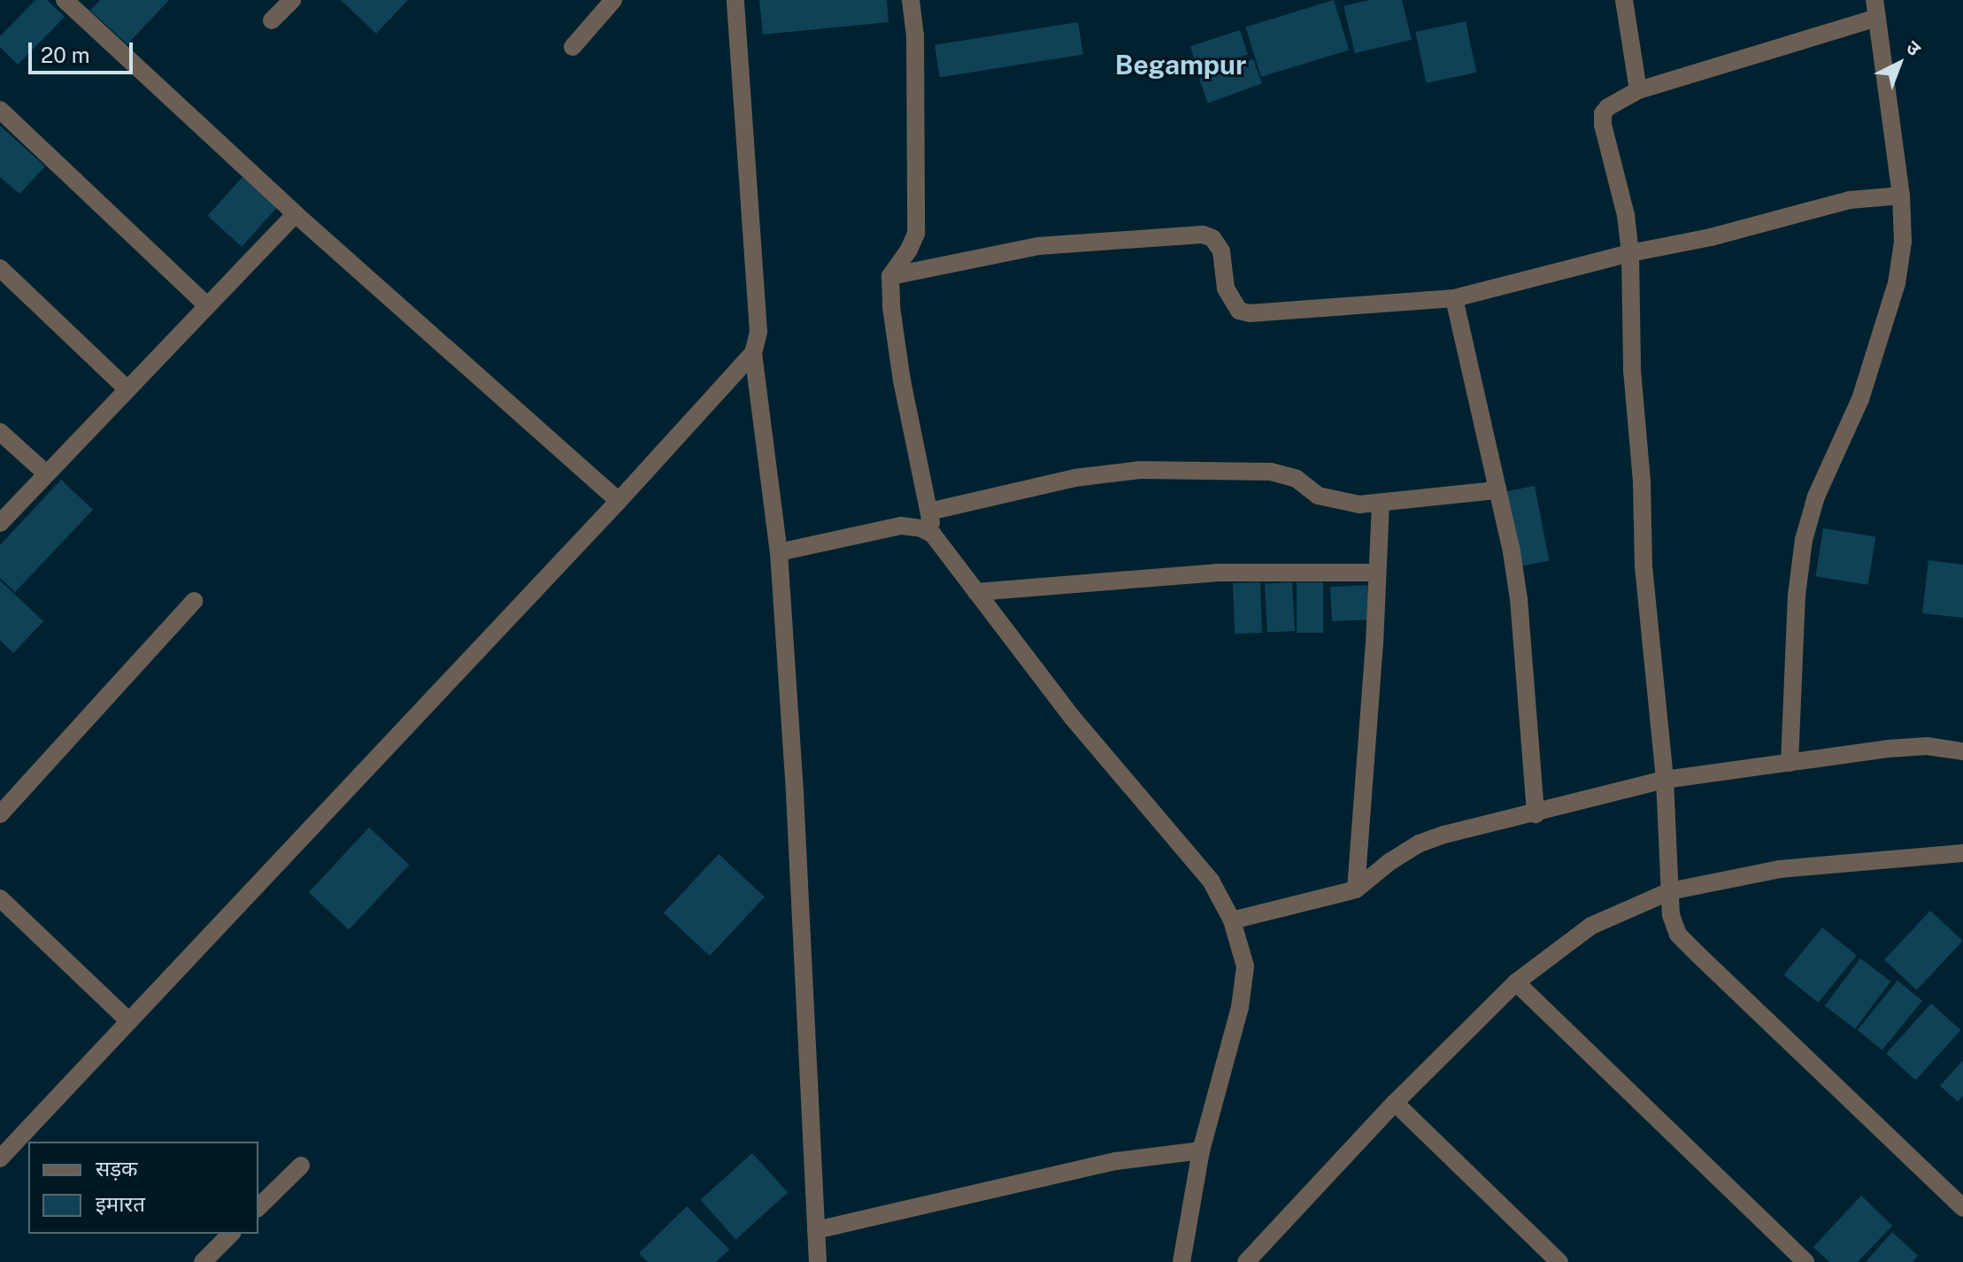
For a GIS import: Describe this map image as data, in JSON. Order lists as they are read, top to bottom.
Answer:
{
  "districts": ["Begampur"],
  "legend": ["सड़क", "इमारत"],
  "scale_bar": "20 m",
  "north": "top right"
}
